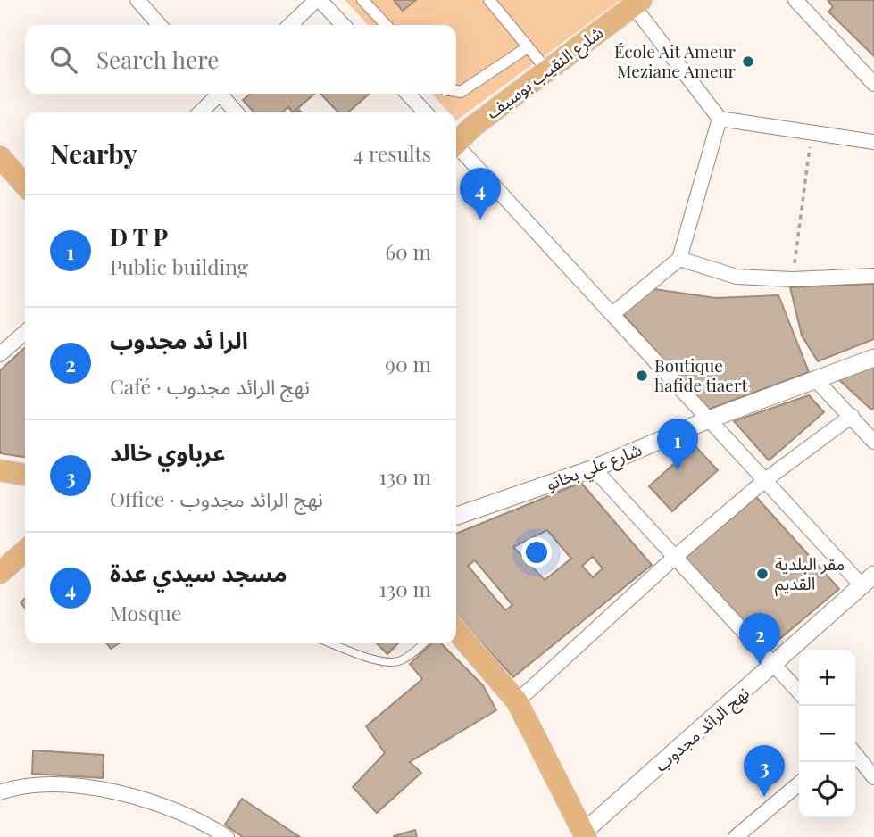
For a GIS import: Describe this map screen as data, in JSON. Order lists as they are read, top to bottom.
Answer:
{
  "streets": {
    "main road": ["شلرع النقيب بوسيف"],
    "street": ["شارع علي بخاتو", "نهج الرائد مجدوب"]
  },
  "places": ["École Ait Ameur Meziane Ameur", "Boutique hafide tiaert", "مقر البلدية القديم"],
  "page": {
    "search": "Search here",
    "heading": ["Nearby", "4 results"],
    "pins": [
      "4",
      "1",
      "2",
      "3"
    ],
    "list": [
      {
        "mark": "1",
        "name": "D T P",
        "note": "Public building",
        "value": "60 m"
      },
      {
        "mark": "2",
        "name": "الرا ئد مجدوب",
        "note": "Café · نهج الرائد مجدوب",
        "value": "90 m"
      },
      {
        "mark": "3",
        "name": "عرباوي خالد",
        "note": "Office · نهج الرائد مجدوب",
        "value": "130 m"
      },
      {
        "mark": "4",
        "name": "مسجد سيدي عدة",
        "note": "Mosque",
        "value": "130 m"
      }
    ],
    "map_buttons": ["+", "−"]
  }
}
